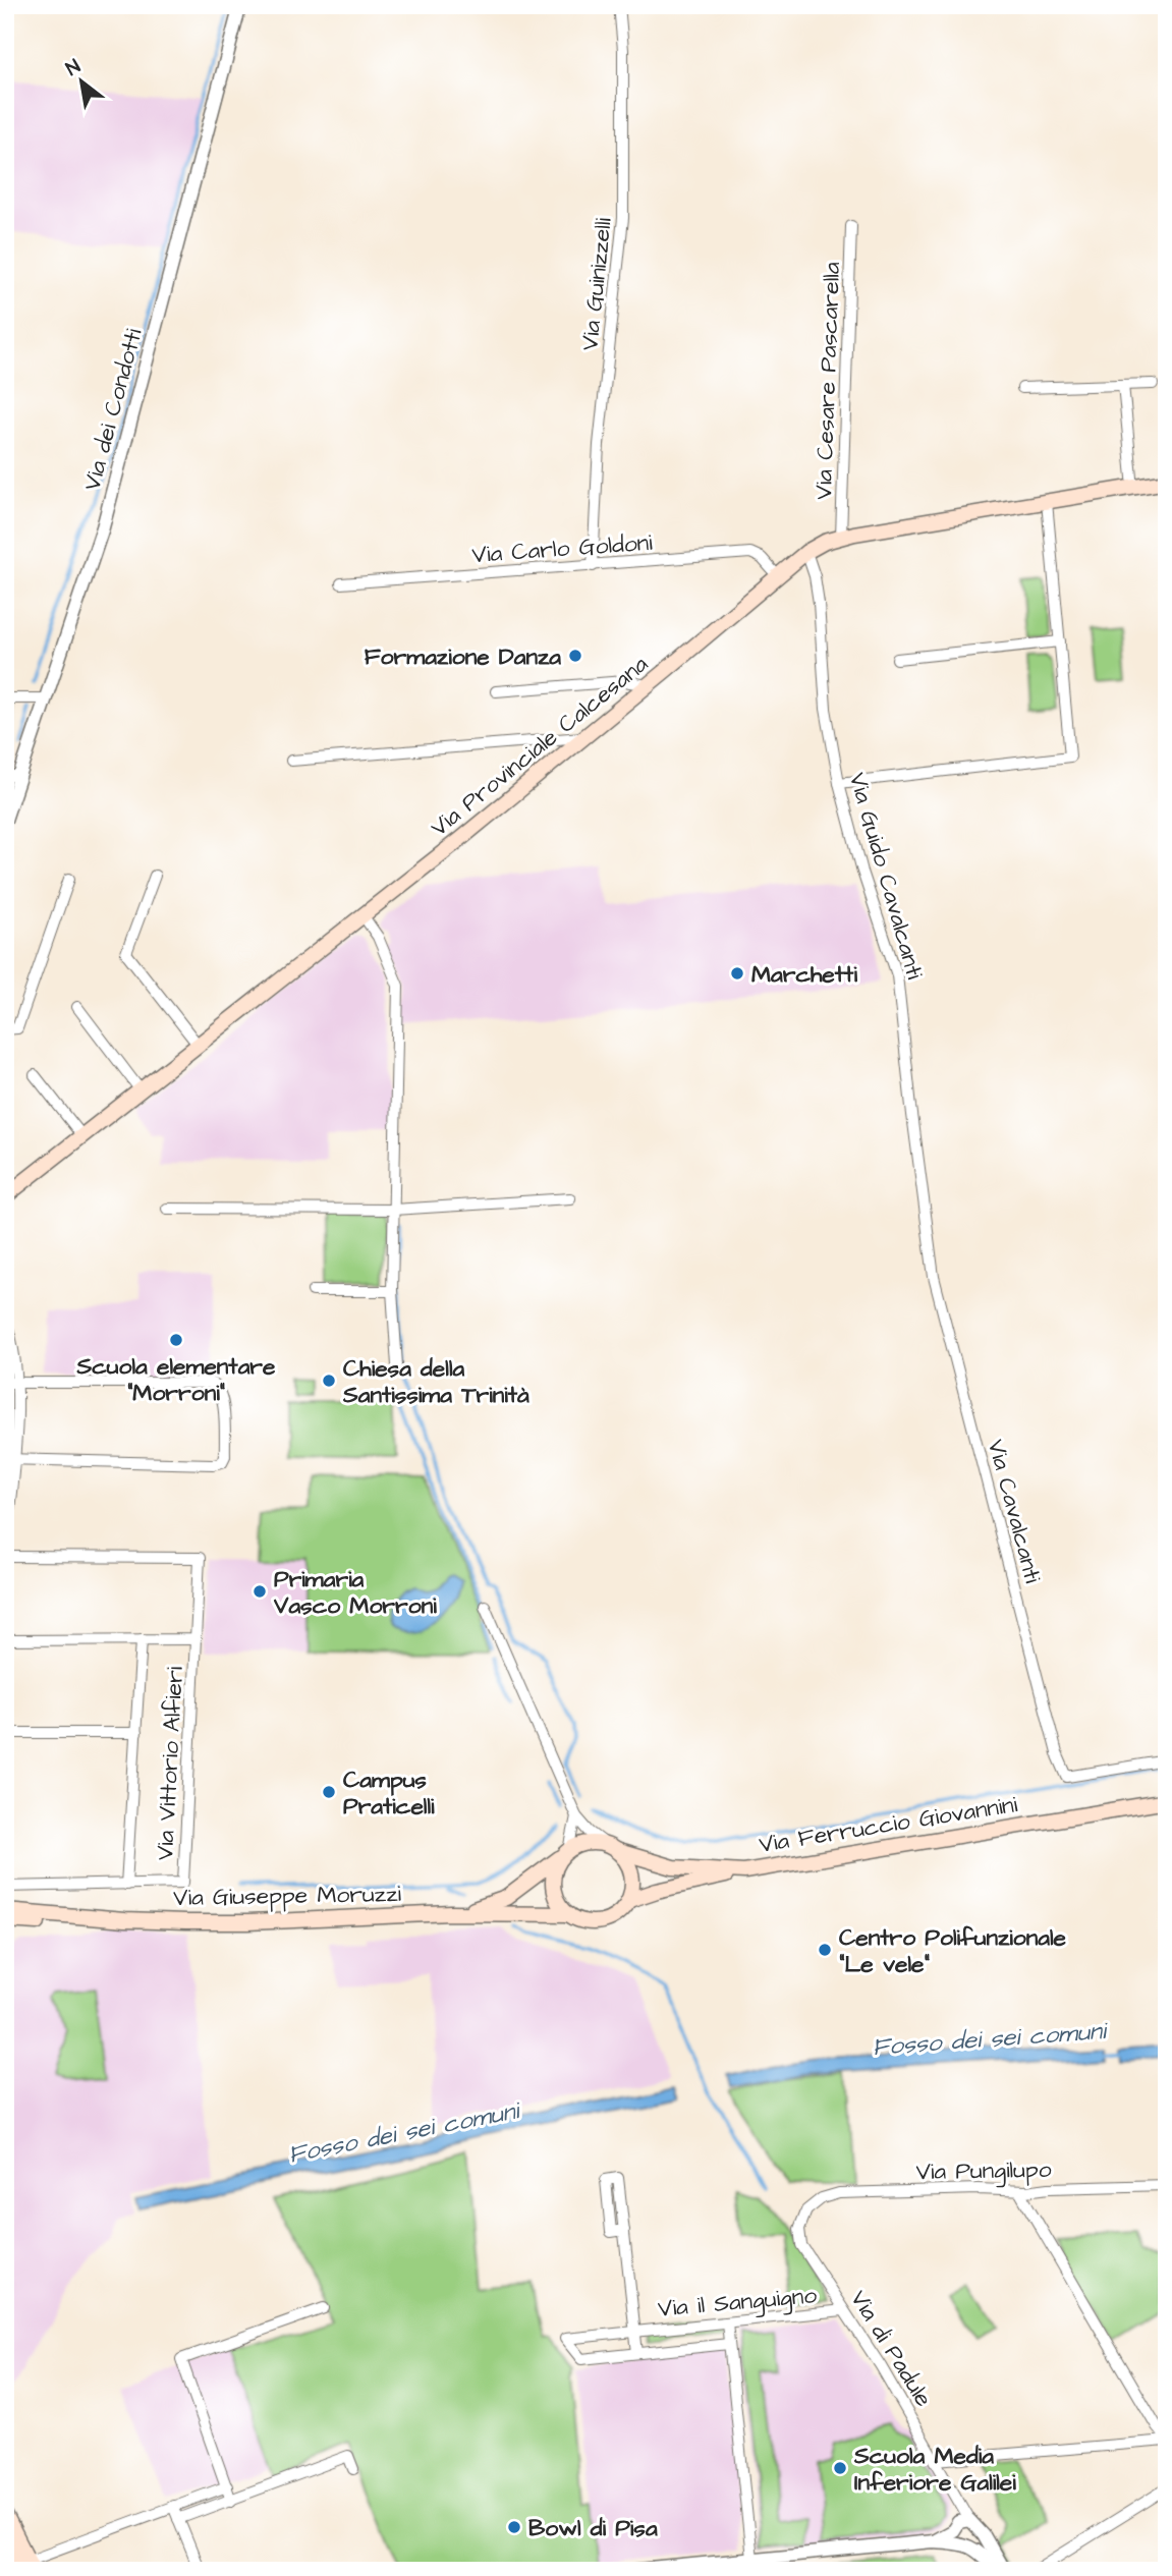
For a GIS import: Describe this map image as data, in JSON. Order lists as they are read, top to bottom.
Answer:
{
  "streets": {
    "main road": ["Via Provinciale Calcesana", "Via Ferruccio Giovannini", "Via Giuseppe Moruzzi"],
    "street": [
      "Via Guinizzelli",
      "Via Cesare Pascarella",
      "Via dei Condotti",
      "Via Carlo Goldoni",
      "Via Guido Cavalcanti",
      "Via Cavalcanti",
      "Via Vittorio Alfieri",
      "Via Pungilupo",
      "Via il Sanguigno",
      "Via di Padule"
    ]
  },
  "crossings": [
    ["Via Guinizzelli", "Via Carlo Goldoni"],
    ["Via Cesare Pascarella", "Via Provinciale Calcesana"],
    ["Via Carlo Goldoni", "Via Provinciale Calcesana"],
    ["Via Provinciale Calcesana", "Via Guido Cavalcanti"],
    ["Via Guido Cavalcanti", "Via Cavalcanti"],
    ["Via Ferruccio Giovannini", "Via Giuseppe Moruzzi"],
    ["Via Pungilupo", "Via di Padule"],
    ["Via il Sanguigno", "Via di Padule"]
  ],
  "water": ["Fosso dei sei comuni"],
  "places": [
    "Formazione Danza",
    "Marchetti",
    "Scuola elementare “Morroni”",
    "Chiesa della Santissima Trinità",
    "Primaria Vasco Morroni",
    "Campus Praticelli",
    "Centro Polifunzionale \"Le vele\"",
    "Scuola Media Inferiore Galilei",
    "Bowl di Pisa"
  ],
  "north": "top left"
}
